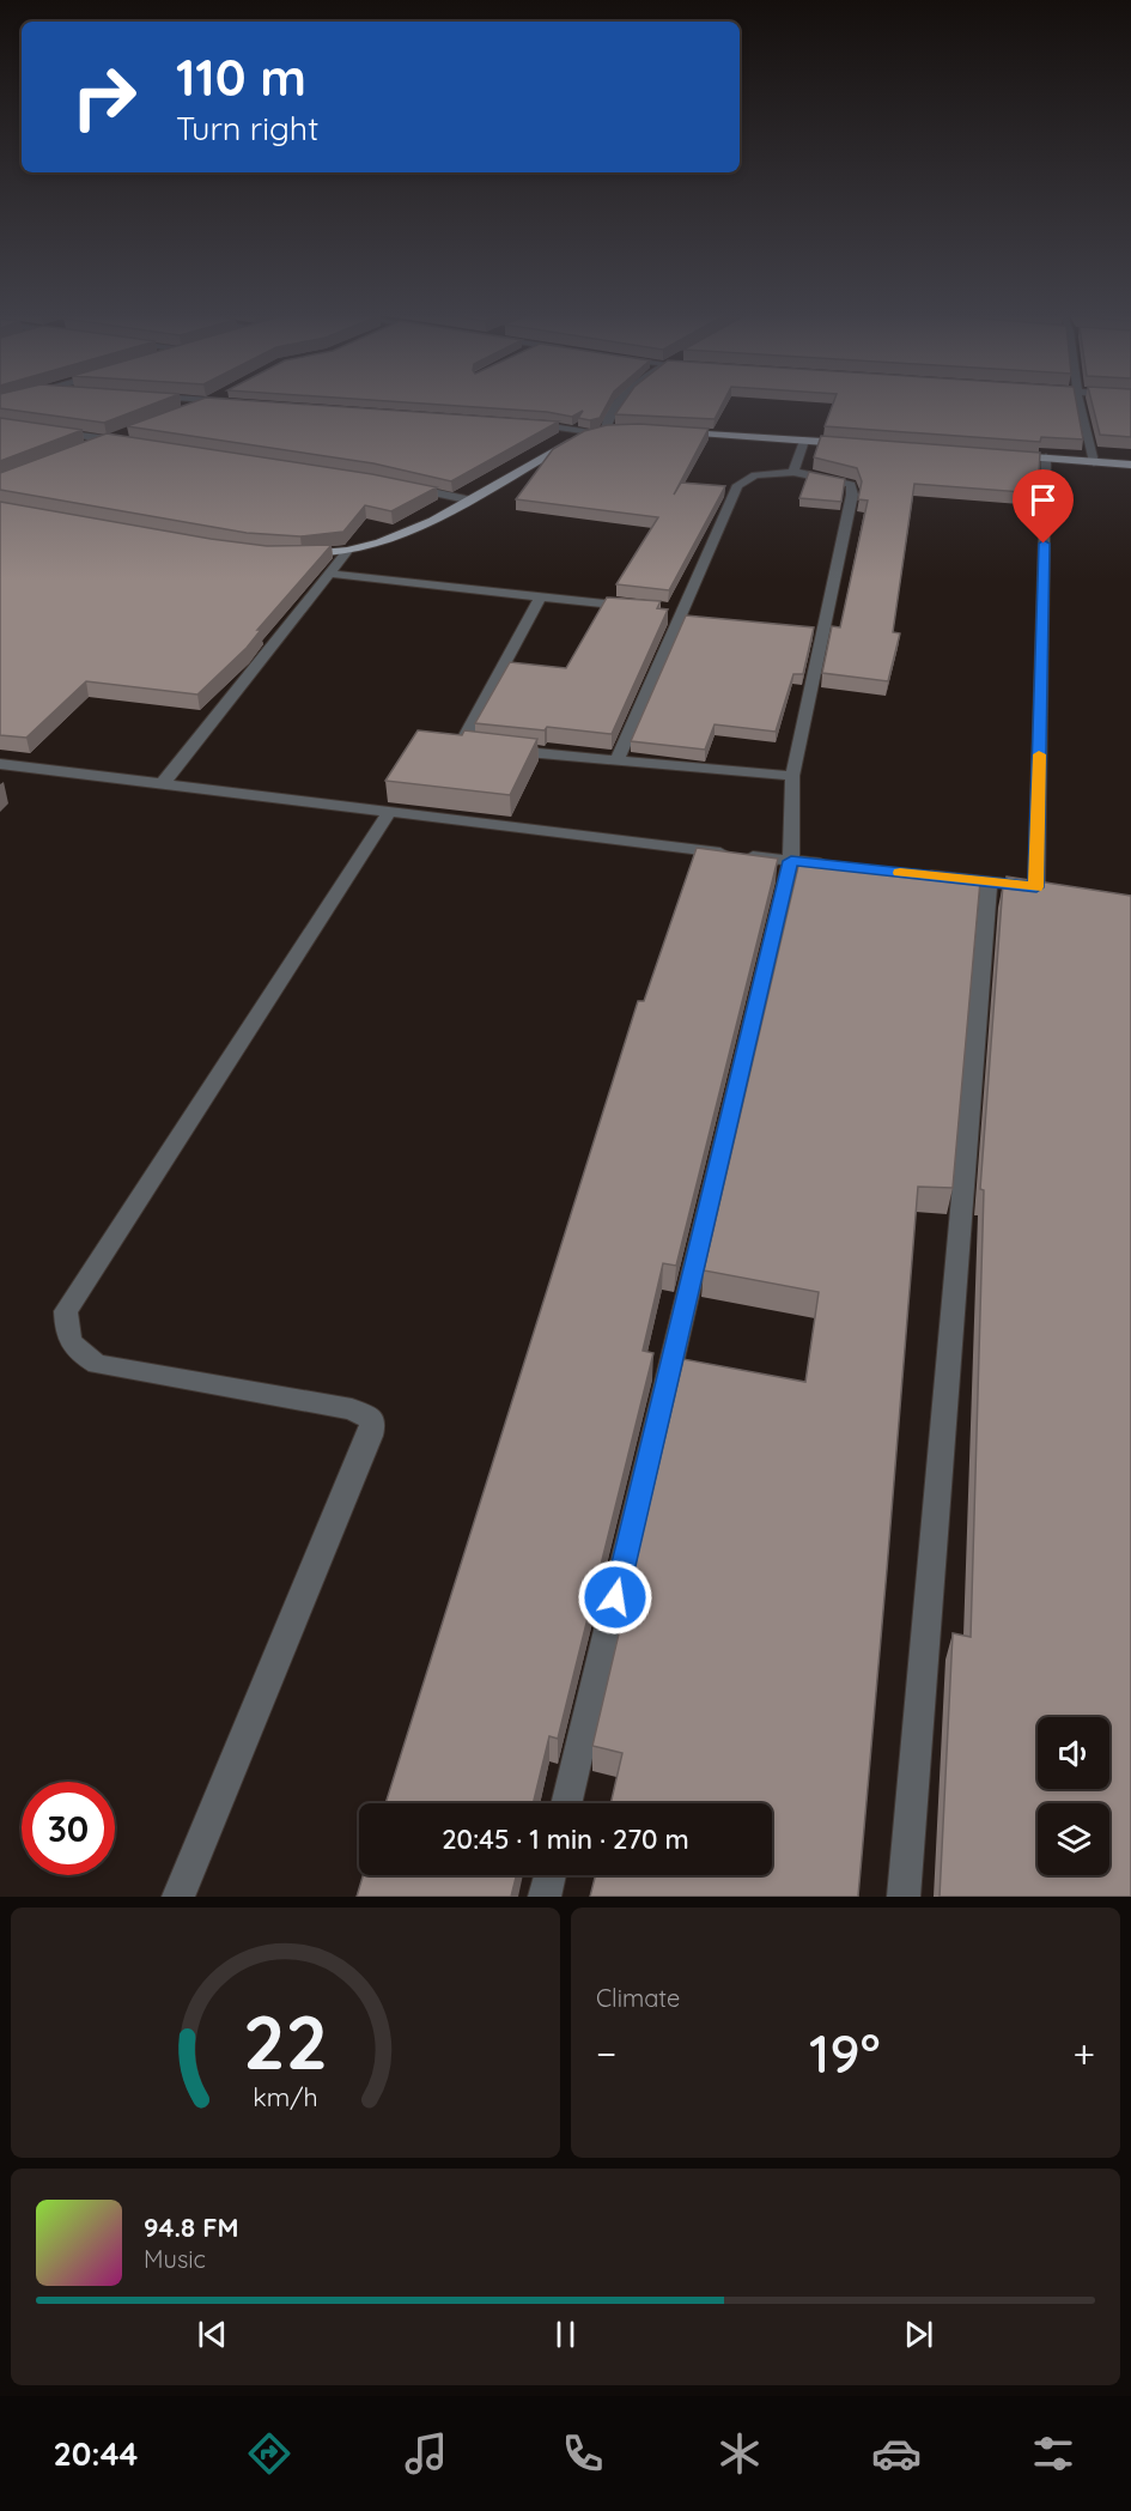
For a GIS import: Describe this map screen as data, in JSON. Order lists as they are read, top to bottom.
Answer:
{
  "page": {
    "turn": ["110 m", "Turn right"],
    "limit": "30",
    "trip": "20:45 · 1 min · 270 m",
    "tile": "Climate",
    "heat": ["−", "19°", "+"],
    "song": ["94.8 FM", "Music"],
    "tabs": "20:44",
    "gauge": ["22", "km/h"]
  }
}
